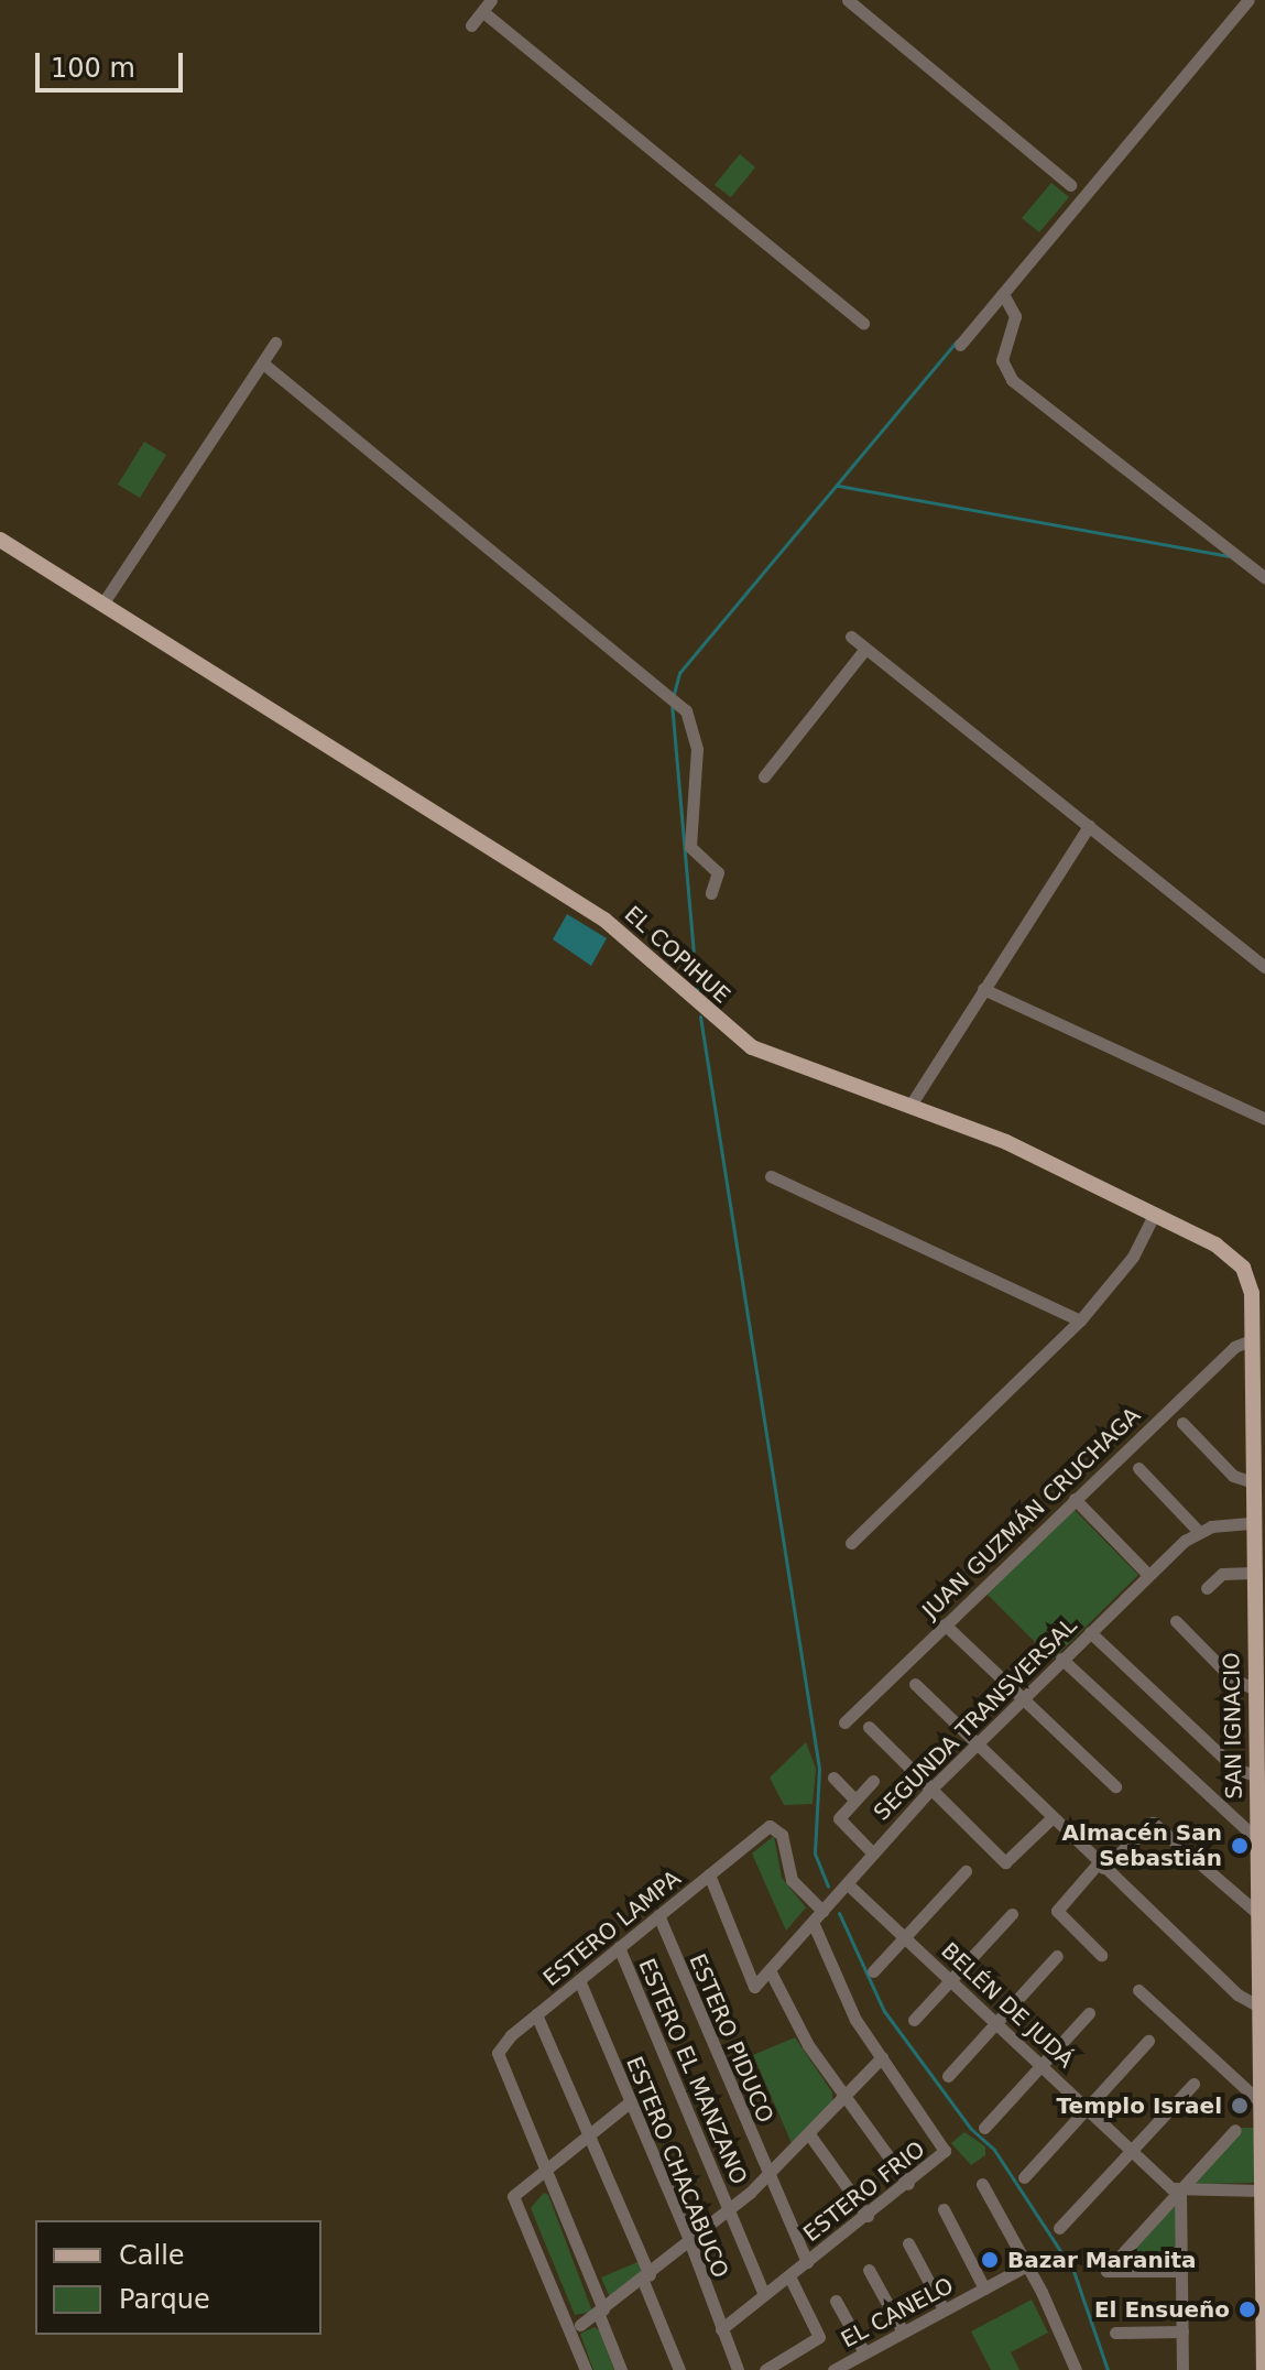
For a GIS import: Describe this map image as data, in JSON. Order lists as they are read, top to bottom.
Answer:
{
  "streets": {
    "main road": ["EL COPIHUE", "SAN IGNACIO"],
    "street": [
      "JUAN GUZMÁN CRUCHAGA",
      "SEGUNDA TRANSVERSAL",
      "ESTERO LAMPA",
      "BELÉN DE JUDÁ",
      "ESTERO PIDUCO",
      "ESTERO EL MANZANO",
      "ESTERO CHACABUCO",
      "ESTERO FRIO",
      "EL CANELO"
    ]
  },
  "crossings": [
    ["EL COPIHUE", "SAN IGNACIO"],
    ["JUAN GUZMÁN CRUCHAGA", "SAN IGNACIO"],
    ["SEGUNDA TRANSVERSAL", "ESTERO LAMPA"],
    ["SEGUNDA TRANSVERSAL", "BELÉN DE JUDÁ"],
    ["SEGUNDA TRANSVERSAL", "ESTERO FRIO"],
    ["ESTERO LAMPA", "ESTERO PIDUCO"],
    ["ESTERO LAMPA", "ESTERO EL MANZANO"],
    ["ESTERO LAMPA", "ESTERO CHACABUCO"],
    ["ESTERO PIDUCO", "ESTERO FRIO"],
    ["ESTERO EL MANZANO", "ESTERO FRIO"],
    ["ESTERO CHACABUCO", "ESTERO FRIO"]
  ],
  "places": [
    "Almacén San Sebastián",
    "Templo Israel",
    "Bazar Maranita",
    "El Ensueño"
  ],
  "legend": ["Calle", "Parque"],
  "scale_bar": "100 m"
}
